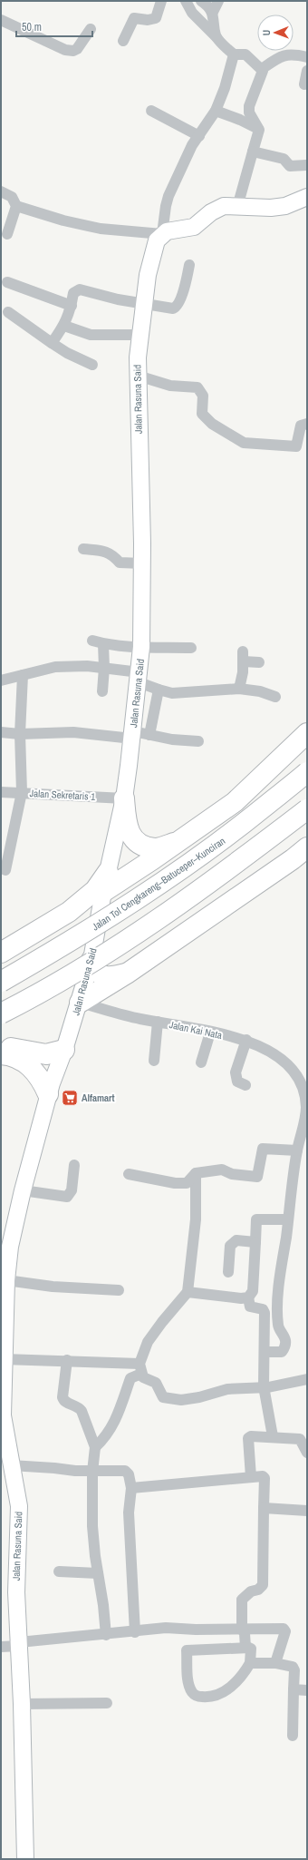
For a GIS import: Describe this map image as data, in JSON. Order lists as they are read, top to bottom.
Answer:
{
  "streets": {
    "highway": ["Jalan Tol Cengkareng–Batuceper–Kunciran"],
    "main road": ["Jalan Rasuna Said"],
    "street": ["Jalan Sekretaris 1", "Jalan Kai Nata"]
  },
  "crossings": [
    ["Jalan Rasuna Said", "Jalan Sekretaris 1"],
    ["Jalan Rasuna Said", "Jalan Kai Nata"]
  ],
  "places": {
    "supermarket": ["Alfamart"]
  },
  "scale_bar": "50 m",
  "north": "left"
}
